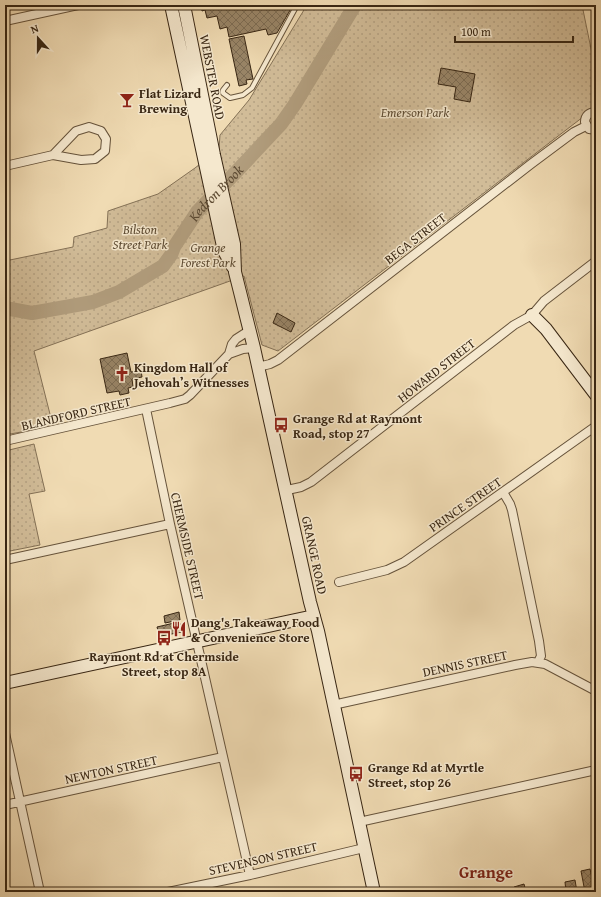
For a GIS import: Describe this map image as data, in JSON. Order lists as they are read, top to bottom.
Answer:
{
  "streets": {
    "main road": ["WEBSTER ROAD", "GRANGE ROAD"],
    "street": [
      "BEGA STREET",
      "HOWARD STREET",
      "BLANDFORD STREET",
      "PRINCE STREET",
      "CHERMSIDE STREET",
      "DENNIS STREET",
      "NEWTON STREET",
      "STEVENSON STREET"
    ]
  },
  "crossings": [
    ["WEBSTER ROAD", "GRANGE ROAD"],
    ["BEGA STREET", "GRANGE ROAD"],
    ["HOWARD STREET", "GRANGE ROAD"],
    ["BLANDFORD STREET", "CHERMSIDE STREET"],
    ["BLANDFORD STREET", "GRANGE ROAD"],
    ["CHERMSIDE STREET", "NEWTON STREET"],
    ["CHERMSIDE STREET", "STEVENSON STREET"],
    ["GRANGE ROAD", "DENNIS STREET"],
    ["GRANGE ROAD", "STEVENSON STREET"]
  ],
  "districts": ["Grange"],
  "water": ["Kedron Brook"],
  "parks": ["Emerson Park", "Bilston Street Park", "Grange Forest Park"],
  "places": {
    "bar": ["Flat Lizard Brewing"],
    "church": ["Kingdom Hall of Jehovah’s Witnesses"],
    "bus stop": ["Grange Rd at Raymont Road, stop 27", "Raymont Rd at Chermside Street, stop 8A", "Grange Rd at Myrtle Street, stop 26"],
    "restaurant": ["Dang's Takeaway Food & Convenience Store"]
  },
  "scale_bar": "100 m",
  "north": "top"
}
